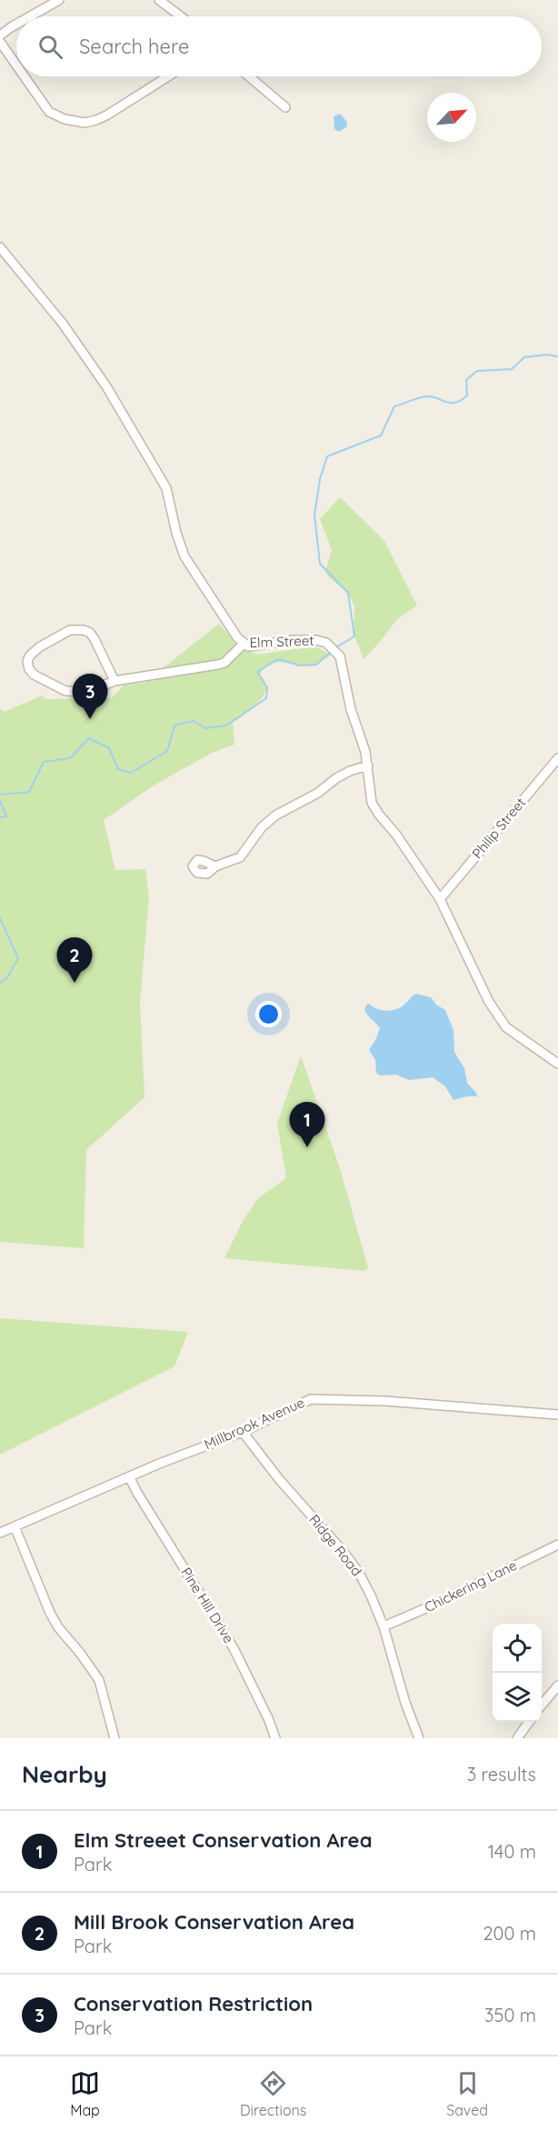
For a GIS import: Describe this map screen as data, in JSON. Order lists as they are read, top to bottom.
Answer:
{
  "streets": {
    "street": [
      "Elm Street",
      "Philip Street",
      "Millbrook Avenue",
      "Ridge Road",
      "Chickering Lane",
      "Pine Hill Drive"
    ]
  },
  "crossings": [
    ["Elm Street", "Philip Street"],
    ["Millbrook Avenue", "Ridge Road"],
    ["Millbrook Avenue", "Pine Hill Drive"],
    ["Ridge Road", "Chickering Lane"]
  ],
  "north": "top right",
  "page": {
    "search": "Search here",
    "pins": ["3", "2", "1"],
    "heading": ["Nearby", "3 results"],
    "list": [
      {
        "mark": "1",
        "name": "Elm Streeet Conservation Area",
        "note": "Park",
        "value": "140 m"
      },
      {
        "mark": "2",
        "name": "Mill Brook Conservation Area",
        "note": "Park",
        "value": "200 m"
      },
      {
        "mark": "3",
        "name": "Conservation Restriction",
        "note": "Park",
        "value": "350 m"
      }
    ],
    "nav": ["Map", "Directions", "Saved"]
  }
}
